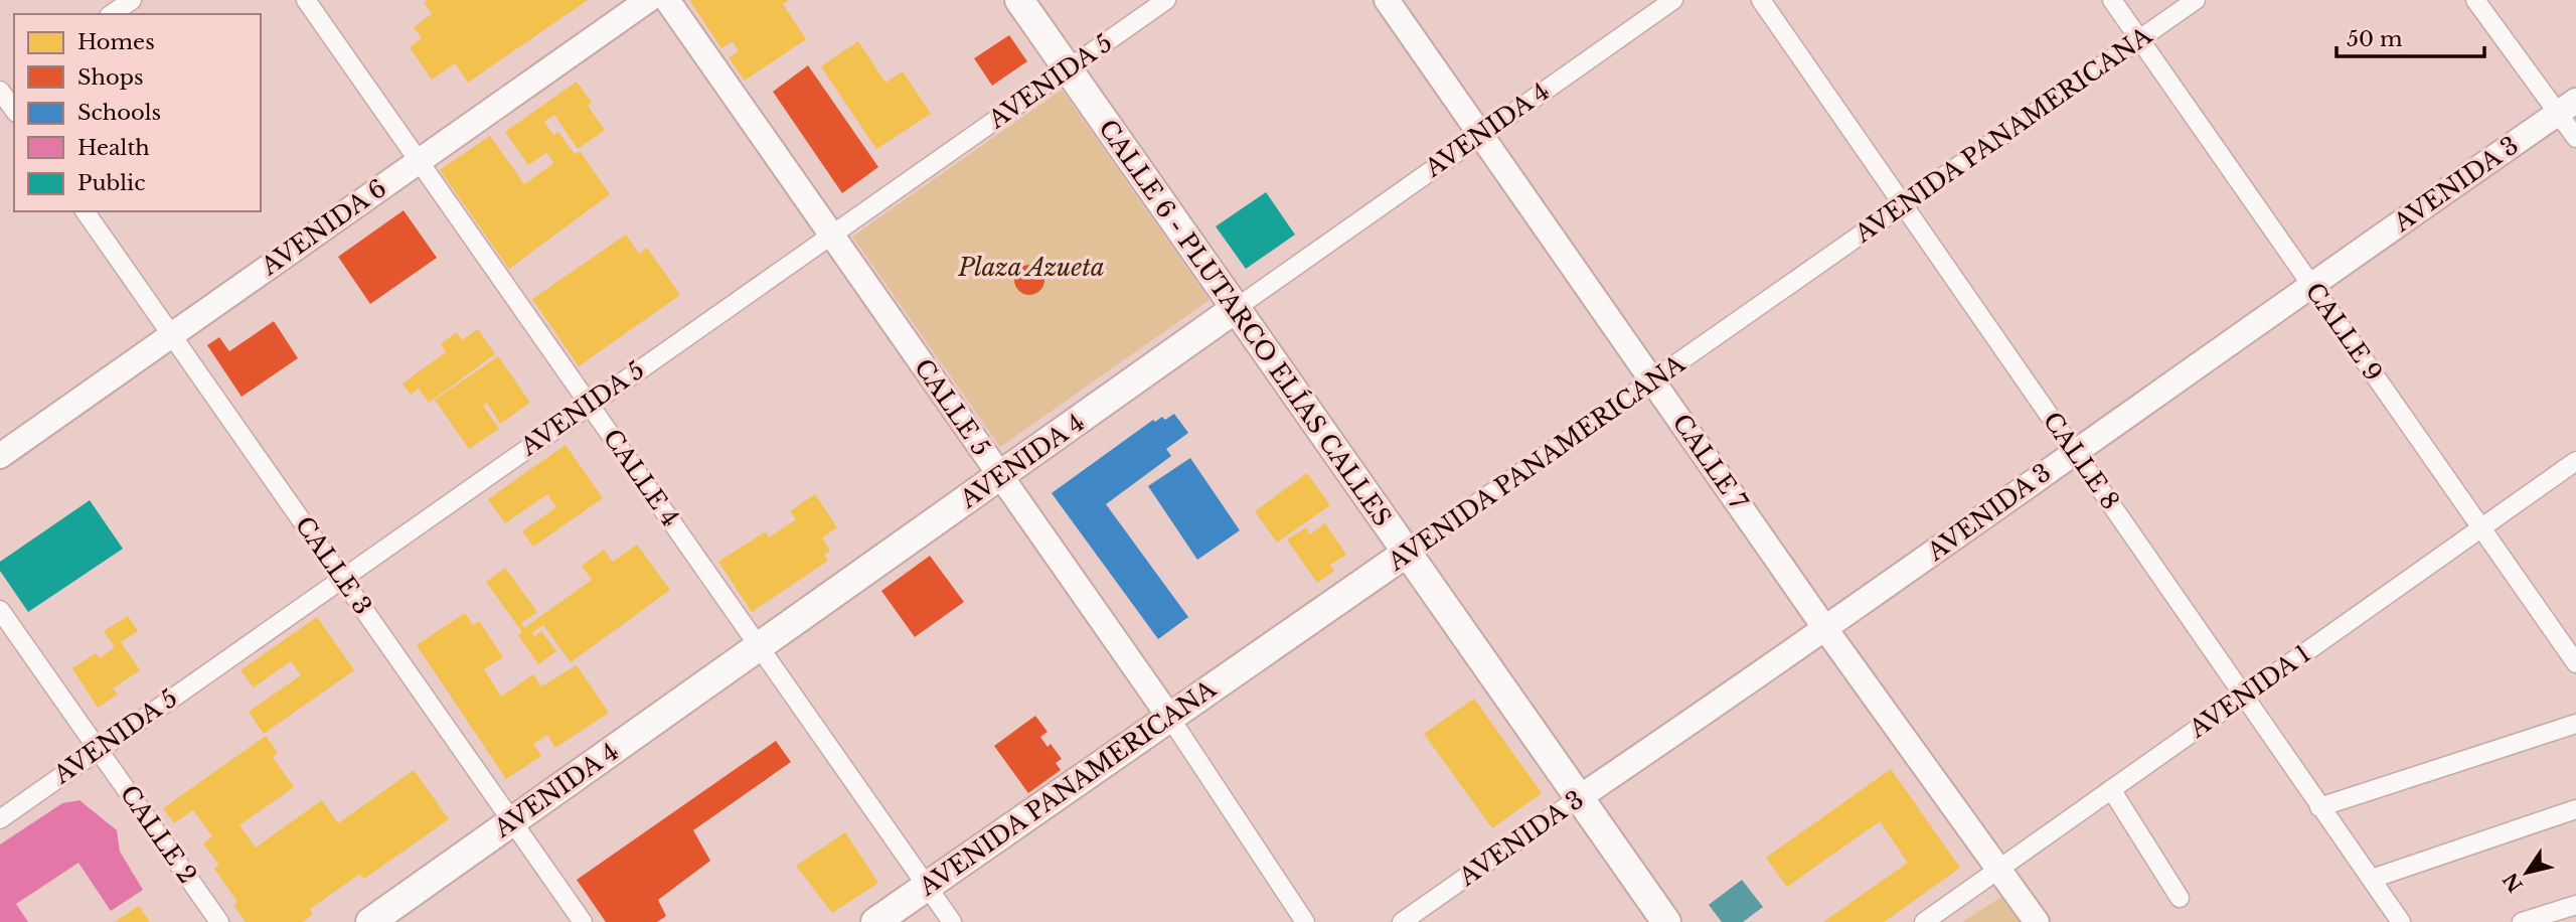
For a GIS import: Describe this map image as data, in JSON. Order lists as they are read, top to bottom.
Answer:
{
  "streets": {
    "main road": ["AVENIDA 4", "AVENIDA PANAMERICANA", "CALLE 6 - PLUTARCO ELÍAS CALLES"],
    "street": [
      "AVENIDA 5",
      "AVENIDA 3",
      "AVENIDA 6",
      "CALLE 9",
      "CALLE 5",
      "CALLE 8",
      "CALLE 7",
      "CALLE 4",
      "CALLE 3",
      "AVENIDA 1",
      "CALLE 2"
    ]
  },
  "crossings": [
    ["AVENIDA 5", "CALLE 6 - PLUTARCO ELÍAS CALLES"],
    ["AVENIDA 5", "CALLE 5"],
    ["AVENIDA 5", "CALLE 4"],
    ["AVENIDA 5", "CALLE 3"],
    ["AVENIDA 5", "CALLE 2"],
    ["AVENIDA 4", "CALLE 6 - PLUTARCO ELÍAS CALLES"],
    ["AVENIDA 4", "CALLE 5"],
    ["AVENIDA 4", "CALLE 7"],
    ["AVENIDA 4", "CALLE 4"],
    ["AVENIDA 4", "CALLE 3"],
    ["AVENIDA PANAMERICANA", "CALLE 6 - PLUTARCO ELÍAS CALLES"],
    ["AVENIDA PANAMERICANA", "CALLE 9"],
    ["AVENIDA PANAMERICANA", "CALLE 5"],
    ["AVENIDA PANAMERICANA", "CALLE 8"],
    ["AVENIDA PANAMERICANA", "CALLE 7"],
    ["AVENIDA PANAMERICANA", "CALLE 4"],
    ["AVENIDA 3", "CALLE 6 - PLUTARCO ELÍAS CALLES"],
    ["AVENIDA 3", "CALLE 9"],
    ["AVENIDA 3", "CALLE 8"],
    ["AVENIDA 3", "CALLE 7"],
    ["AVENIDA 6", "CALLE 4"],
    ["AVENIDA 6", "CALLE 3"],
    ["CALLE 9", "AVENIDA 1"],
    ["CALLE 8", "AVENIDA 1"],
    ["CALLE 7", "AVENIDA 1"]
  ],
  "parks": ["Plaza Azueta"],
  "legend": [
    "Homes",
    "Shops",
    "Schools",
    "Health",
    "Public"
  ],
  "scale_bar": "50 m",
  "north": "bottom left"
}
